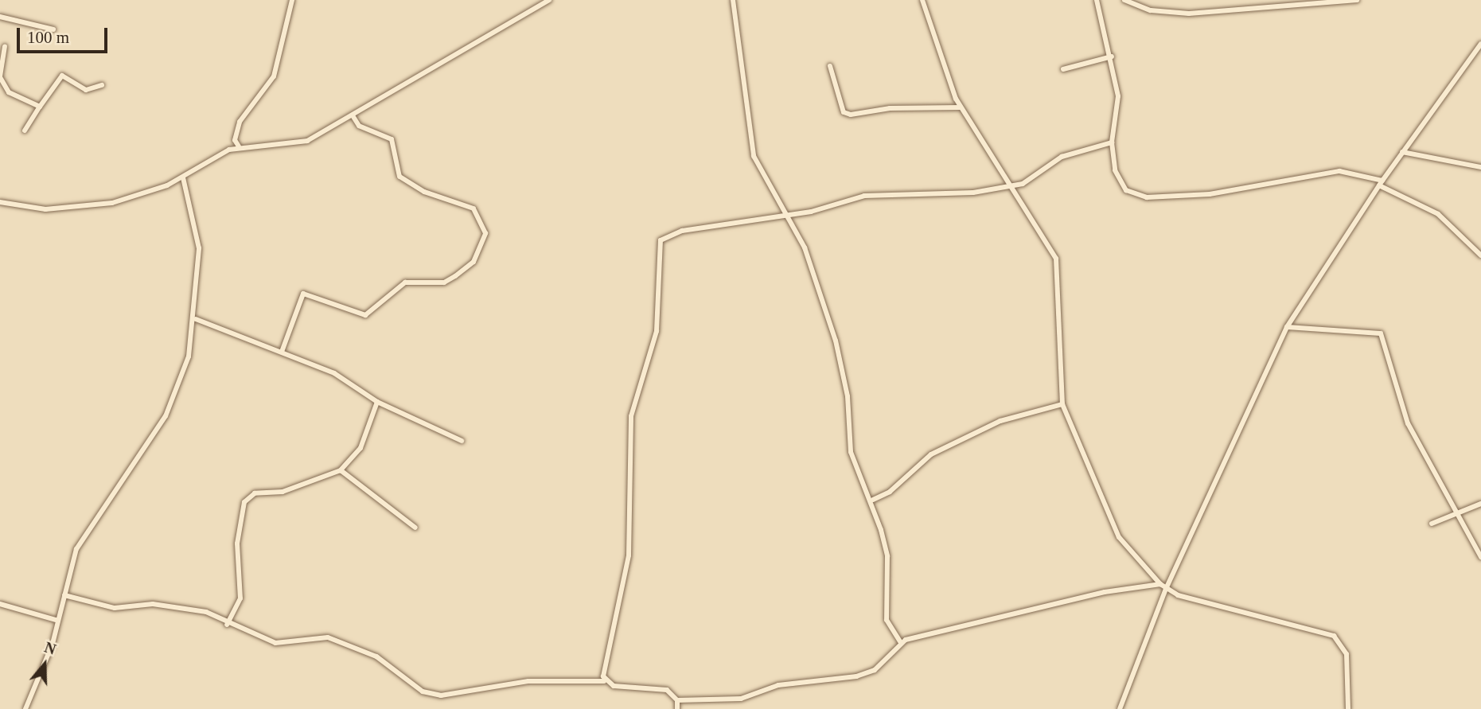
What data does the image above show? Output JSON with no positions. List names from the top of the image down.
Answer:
{
  "scale_bar": "100 m",
  "north": "top"
}
